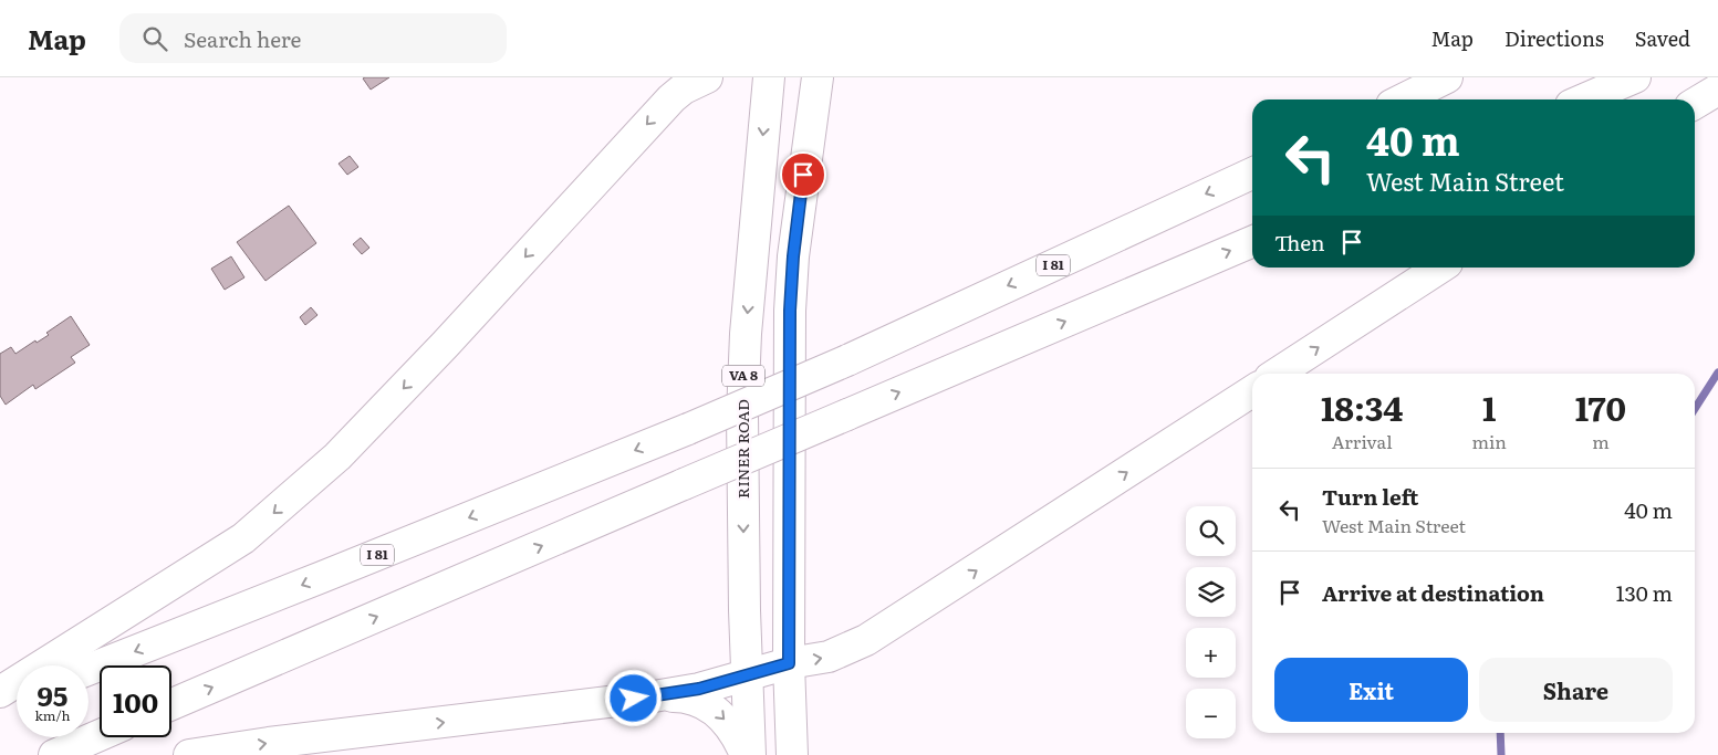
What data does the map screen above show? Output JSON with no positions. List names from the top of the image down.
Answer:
{
  "streets": {
    "main road": ["I 81", "VA 8", "RINER ROAD"]
  },
  "page": {
    "header": "Map",
    "search": "Search here",
    "nav": ["Map", "Directions", "Saved"],
    "turn": ["40 m", "West Main Street"],
    "then": "Then",
    "eta": [
      "18:34",
      "Arrival",
      "1",
      "min",
      "170",
      "m"
    ],
    "list": [
      {
        "name": "Turn left",
        "note": "West Main Street",
        "value": "40 m"
      },
      {
        "name": "Arrive at destination",
        "value": "130 m"
      }
    ],
    "map_buttons": ["+", "−"],
    "buttons": ["Exit", "Share"],
    "speed": "95 km/h",
    "limit": "100"
  }
}
